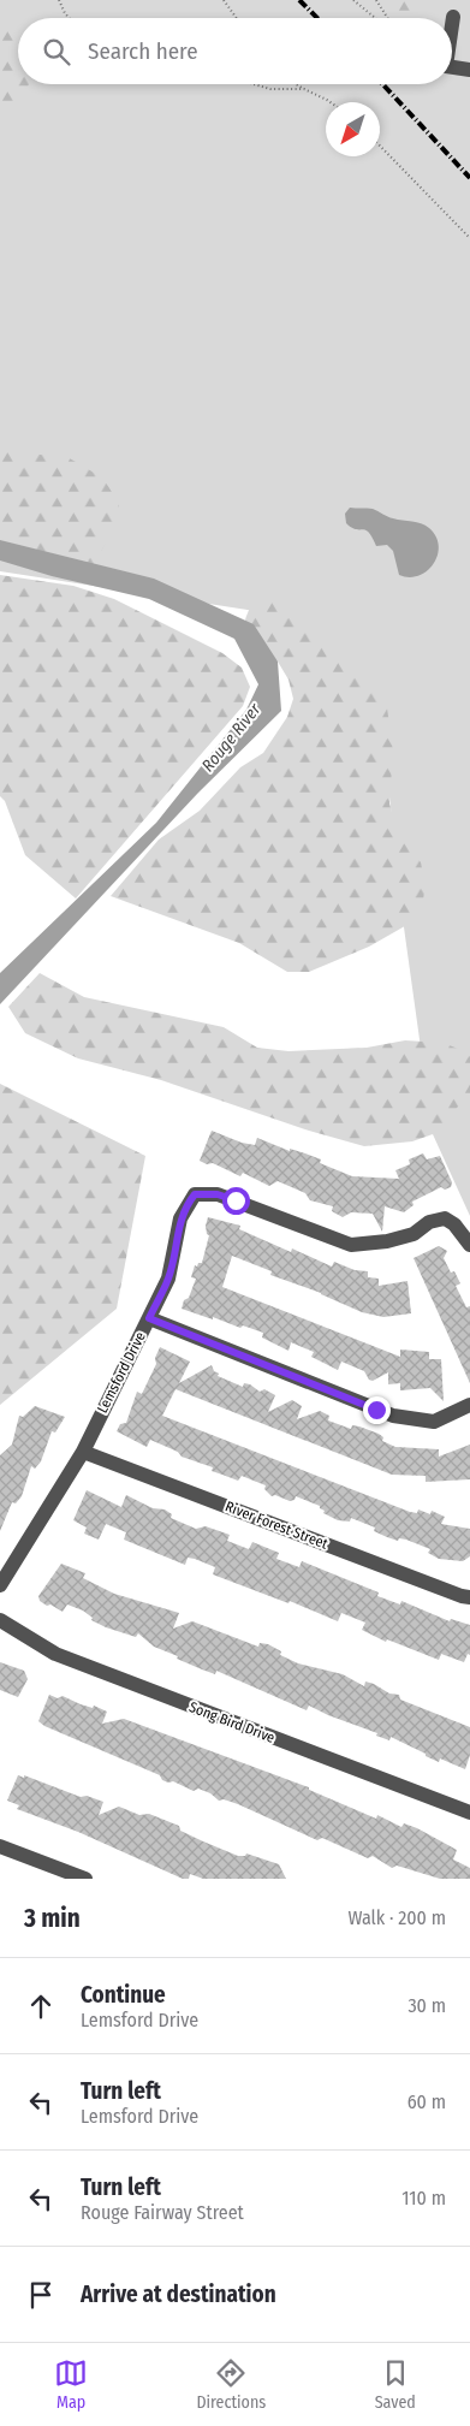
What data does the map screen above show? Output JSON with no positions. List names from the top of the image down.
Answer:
{
  "streets": {
    "street": ["Lemsford Drive", "River Forest Street", "Song Bird Drive"]
  },
  "crossings": [
    ["Lemsford Drive", "River Forest Street"]
  ],
  "water": ["Rouge River"],
  "north": "bottom left",
  "page": {
    "search": "Search here",
    "heading": ["3 min", "Walk · 200 m"],
    "list": [
      ["Continue", "Lemsford Drive", "30 m"],
      ["Turn left", "Lemsford Drive", "60 m"],
      ["Turn left", "Rouge Fairway Street", "110 m"],
      "Arrive at destination"
    ],
    "nav": ["Map", "Directions", "Saved"]
  }
}
